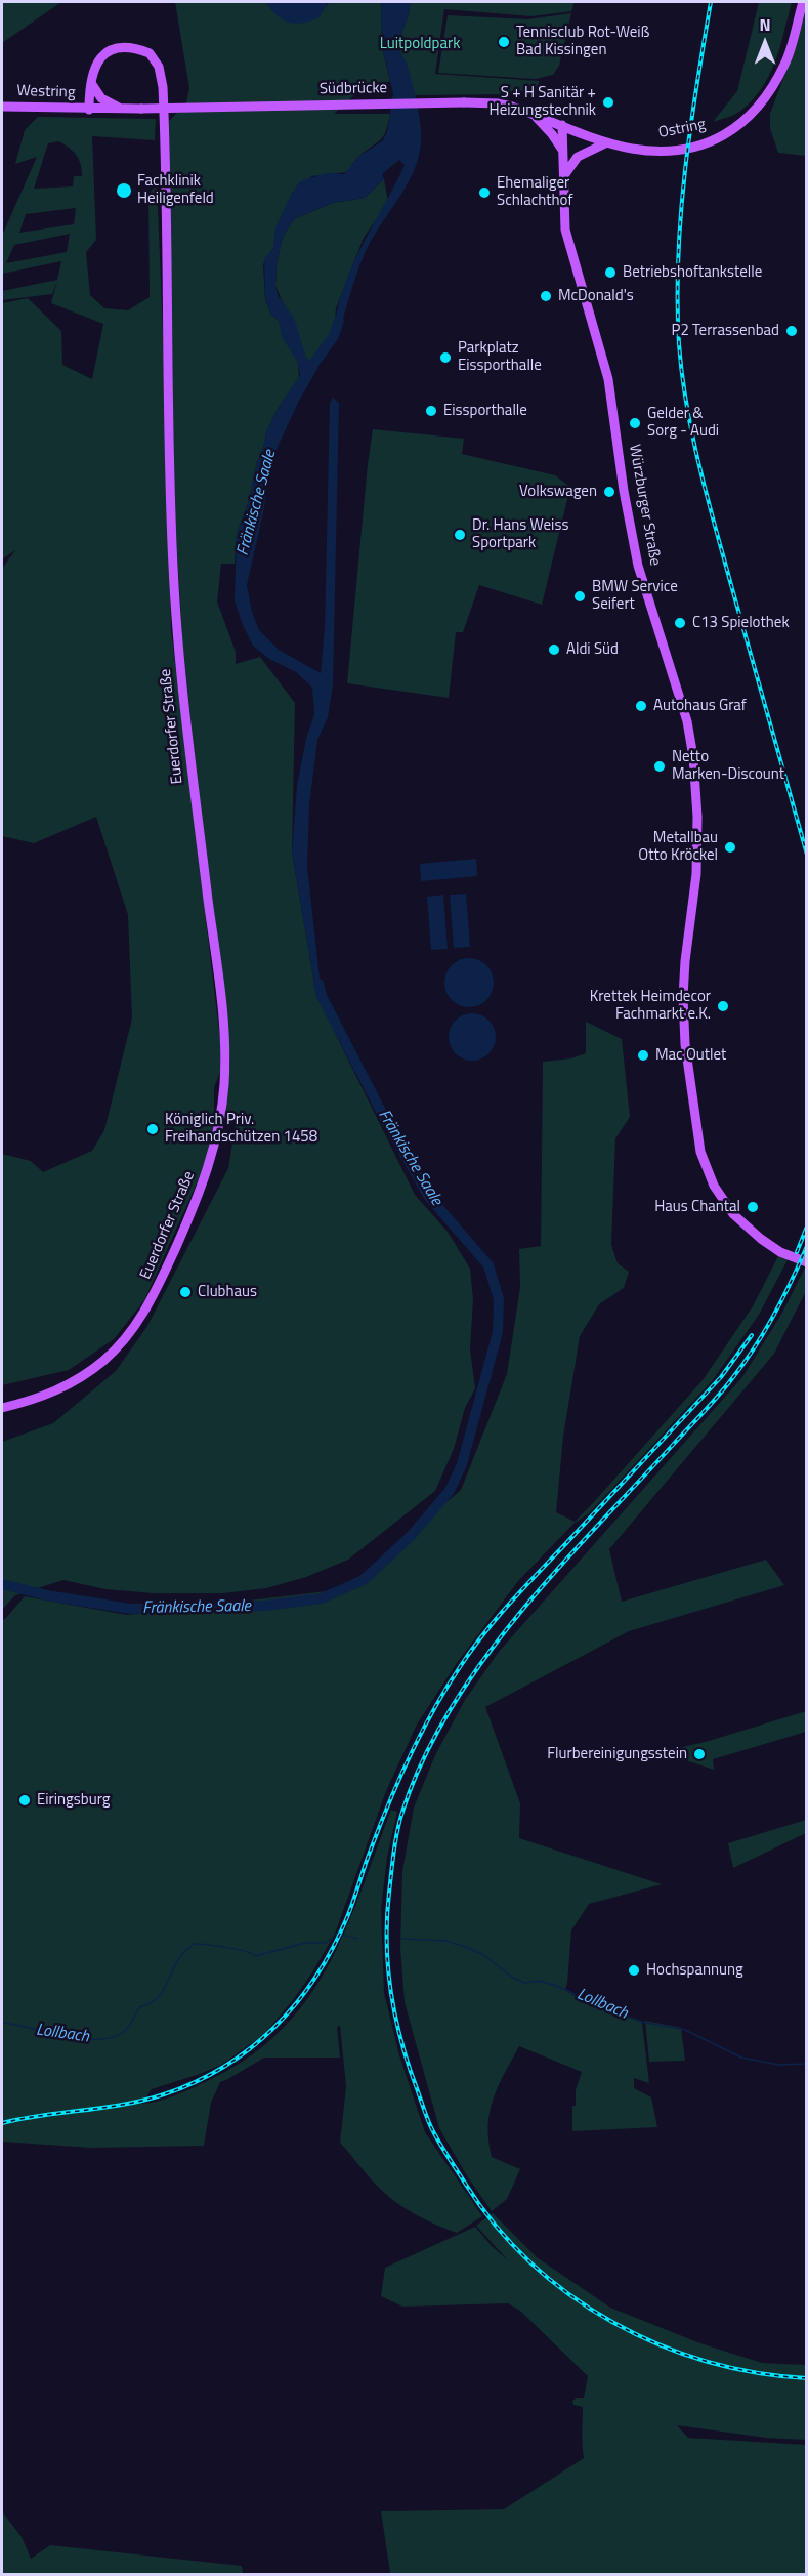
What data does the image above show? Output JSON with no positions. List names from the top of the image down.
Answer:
{
  "streets": {
    "main road": [
      "Südbrücke",
      "Westring",
      "Ostring",
      "Würzburger Straße",
      "Euerdorfer Straße"
    ]
  },
  "crossings": [
    ["Südbrücke", "Westring"],
    ["Südbrücke", "Ostring"],
    ["Südbrücke", "Würzburger Straße"],
    ["Westring", "Euerdorfer Straße"],
    ["Ostring", "Würzburger Straße"]
  ],
  "water": ["Fränkische Saale", "Lollbach"],
  "parks": ["Luitpoldpark"],
  "places": [
    "Tennisclub Rot-Weiß Bad Kissingen",
    "S + H Sanitär + Heizungstechnik",
    "Fachklinik Heiligenfeld",
    "Ehemaliger Schlachthof",
    "Betriebshoftankstelle",
    "McDonald's",
    "P2 Terrassenbad",
    "Parkplatz Eissporthalle",
    "Eissporthalle",
    "Gelder & Sorg - Audi",
    "Volkswagen",
    "Dr. Hans Weiss Sportpark",
    "BMW Service Seifert",
    "C13 Spielothek",
    "Aldi Süd",
    "Autohaus Graf",
    "Netto Marken-Discount",
    "Metallbau Otto Kröckel",
    "Krettek Heimdecor Fachmarkt e.K.",
    "Mac Outlet",
    "Königlich Priv. Freihandschützen 1458",
    "Haus Chantal",
    "Clubhaus",
    "Flurbereinigungsstein",
    "Eiringsburg",
    "Hochspannung"
  ],
  "north": "top"
}
